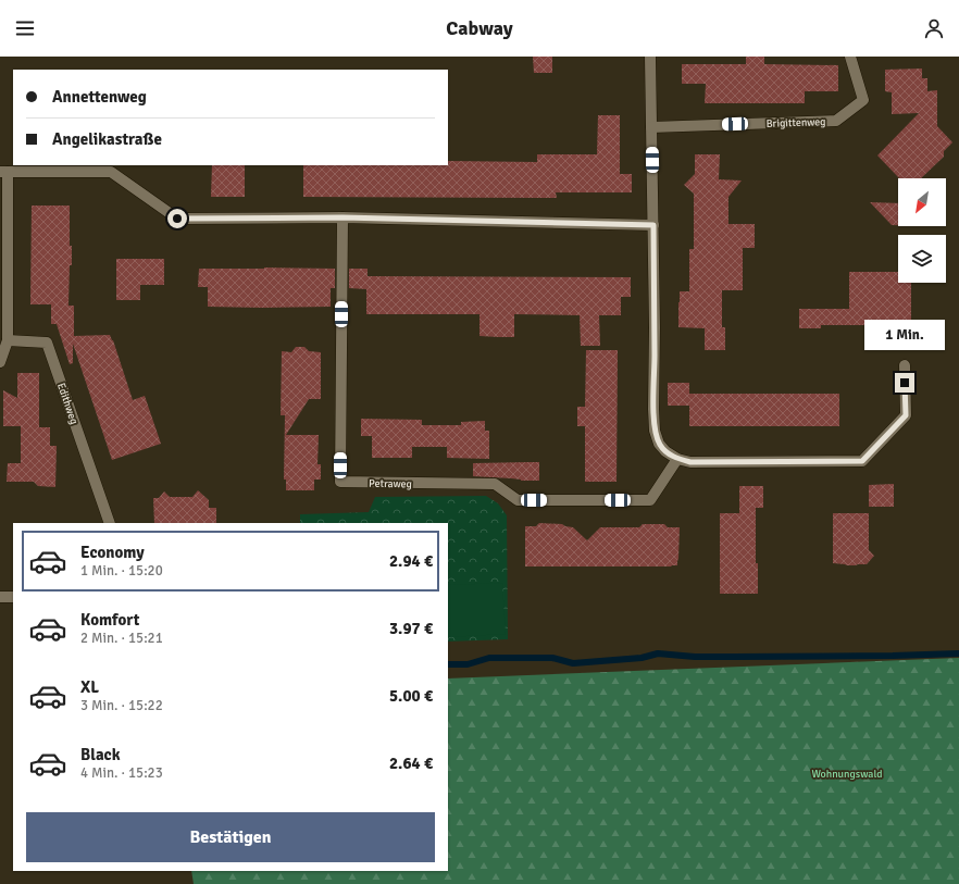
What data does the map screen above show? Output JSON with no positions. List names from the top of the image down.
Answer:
{
  "streets": {
    "street": ["Brigittenweg", "Edithweg", "Petraweg"]
  },
  "parks": ["Wohnungswald"],
  "north": "bottom left",
  "page": {
    "header": "Cabway",
    "banner": ["Annettenweg", "Angelikastraße"],
    "bubble": "1 Min.",
    "list": [
      {
        "name": "Economy",
        "note": "1 Min. · 15:20",
        "value": "2.94 €"
      },
      {
        "name": "Komfort",
        "note": "2 Min. · 15:21",
        "value": "3.97 €"
      },
      {
        "name": "XL",
        "note": "3 Min. · 15:22",
        "value": "5.00 €"
      },
      {
        "name": "Black",
        "note": "4 Min. · 15:23",
        "value": "2.64 €"
      }
    ],
    "buttons": "Bestätigen"
  }
}
